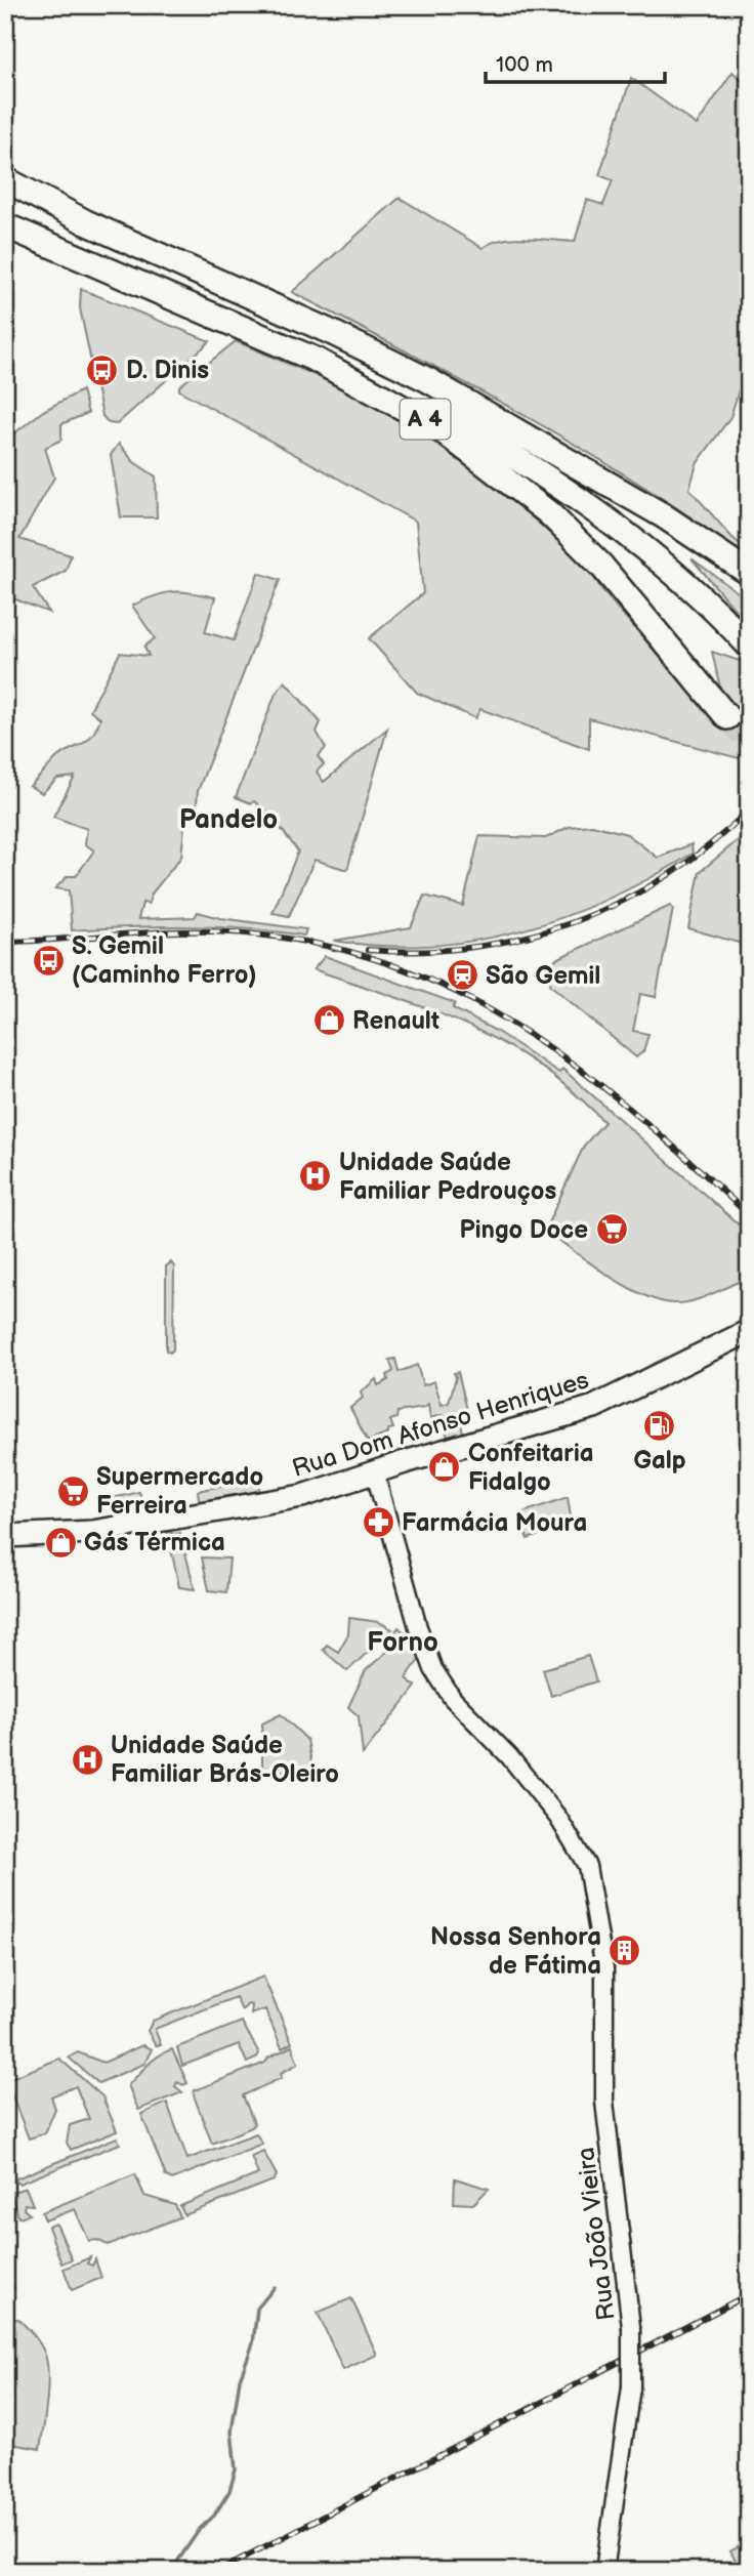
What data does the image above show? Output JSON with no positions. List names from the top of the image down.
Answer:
{
  "streets": {
    "highway": ["A 4"],
    "main road": ["Rua Dom Afonso Henriques"],
    "street": ["Rua João Vieira"]
  },
  "crossings": [
    ["Rua Dom Afonso Henriques", "Rua João Vieira"]
  ],
  "districts": ["Pandelo", "Forno"],
  "places": {
    "bus stop": ["D. Dinis", "S. Gemil (Caminho Ferro)"],
    "station": ["São Gemil"],
    "shop": ["Renault", "Confeitaria Fidalgo", "Gás Térmica"],
    "hospital": ["Unidade Saúde Familiar Pedrouços", "Unidade Saúde Familiar Brás-Oleiro"],
    "supermarket": ["Pingo Doce", "Supermercado Ferreira"],
    "fuel station": ["Galp"],
    "pharmacy": ["Farmácia Moura"],
    "building": ["Nossa Senhora de Fátima"]
  },
  "scale_bar": "100 m"
}
